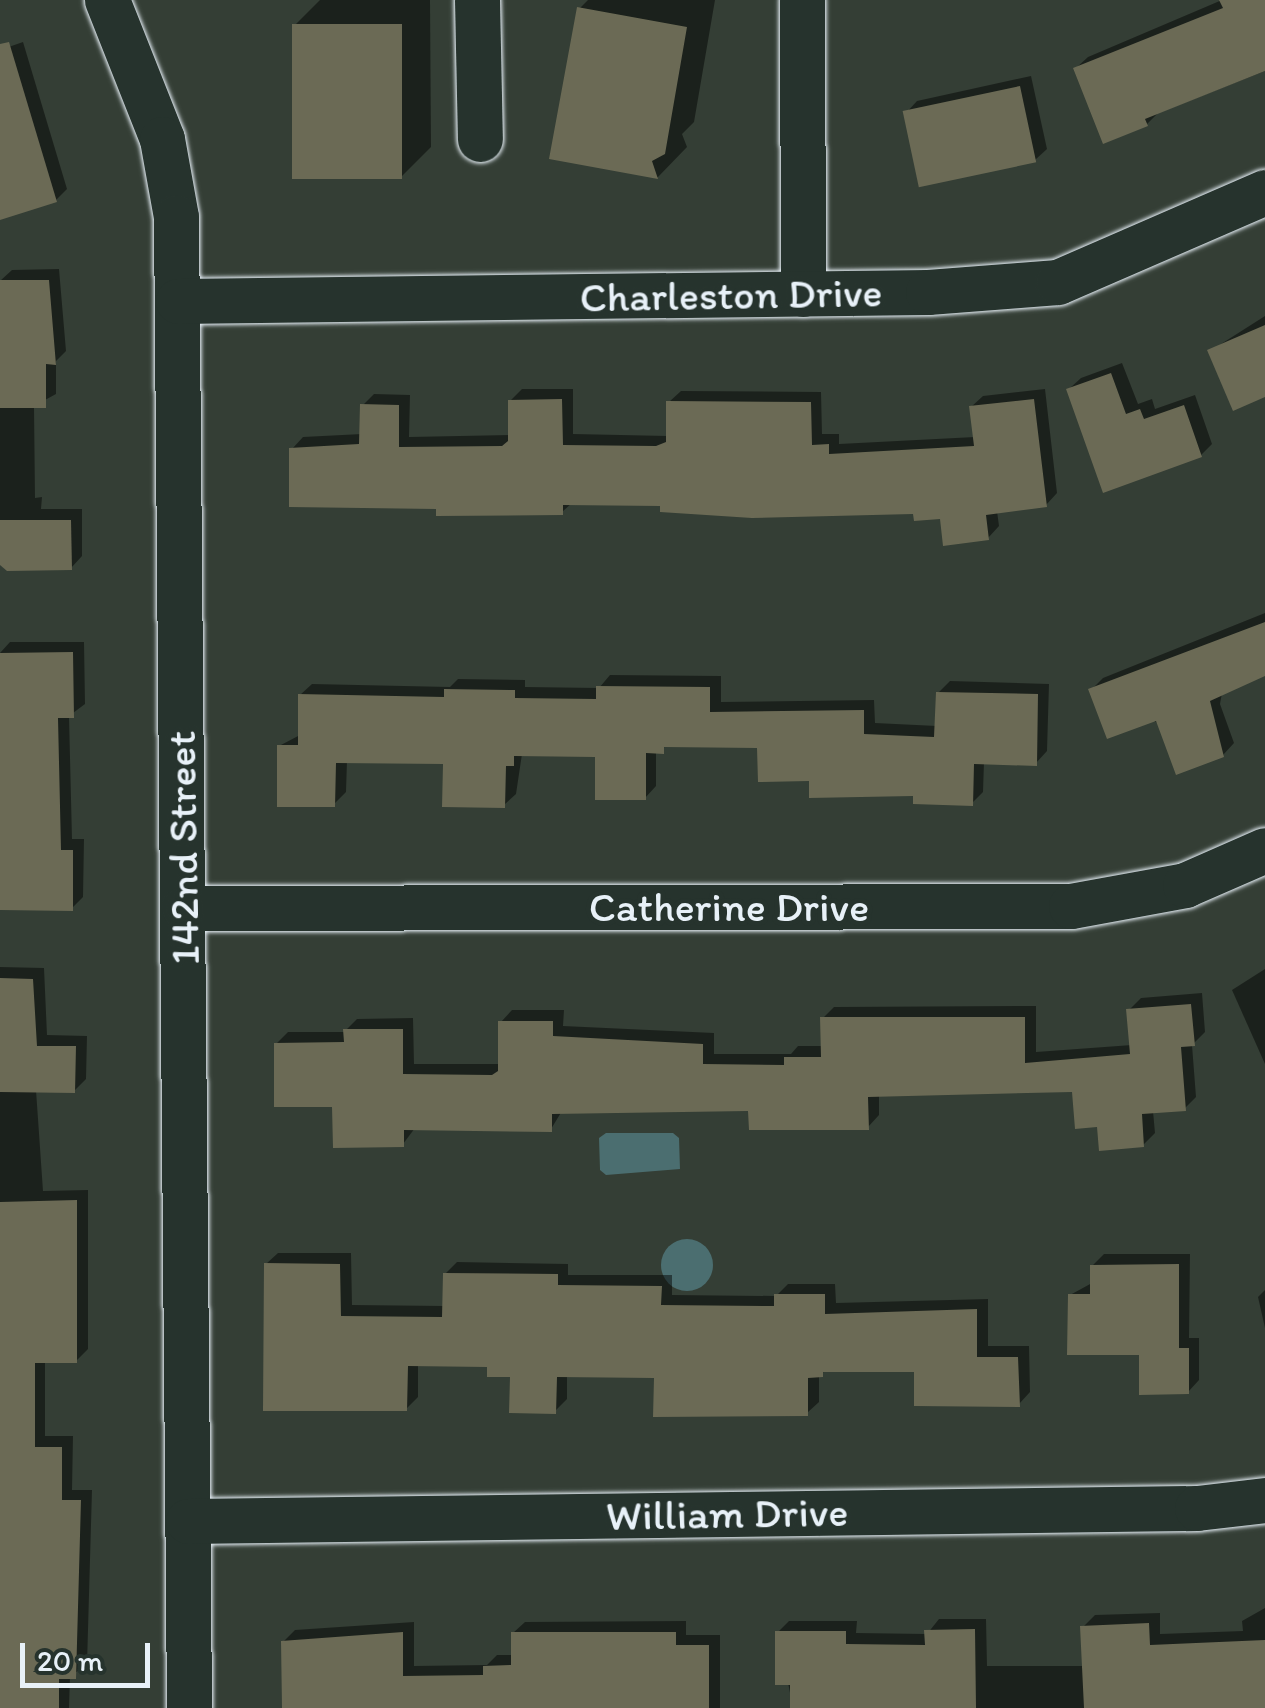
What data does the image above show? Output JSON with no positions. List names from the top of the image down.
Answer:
{
  "streets": {
    "street": [
      "Charleston Drive",
      "142nd Street",
      "Catherine Drive",
      "William Drive"
    ]
  },
  "crossings": [
    ["Charleston Drive", "142nd Street"],
    ["142nd Street", "Catherine Drive"],
    ["142nd Street", "William Drive"]
  ],
  "scale_bar": "20 m"
}
